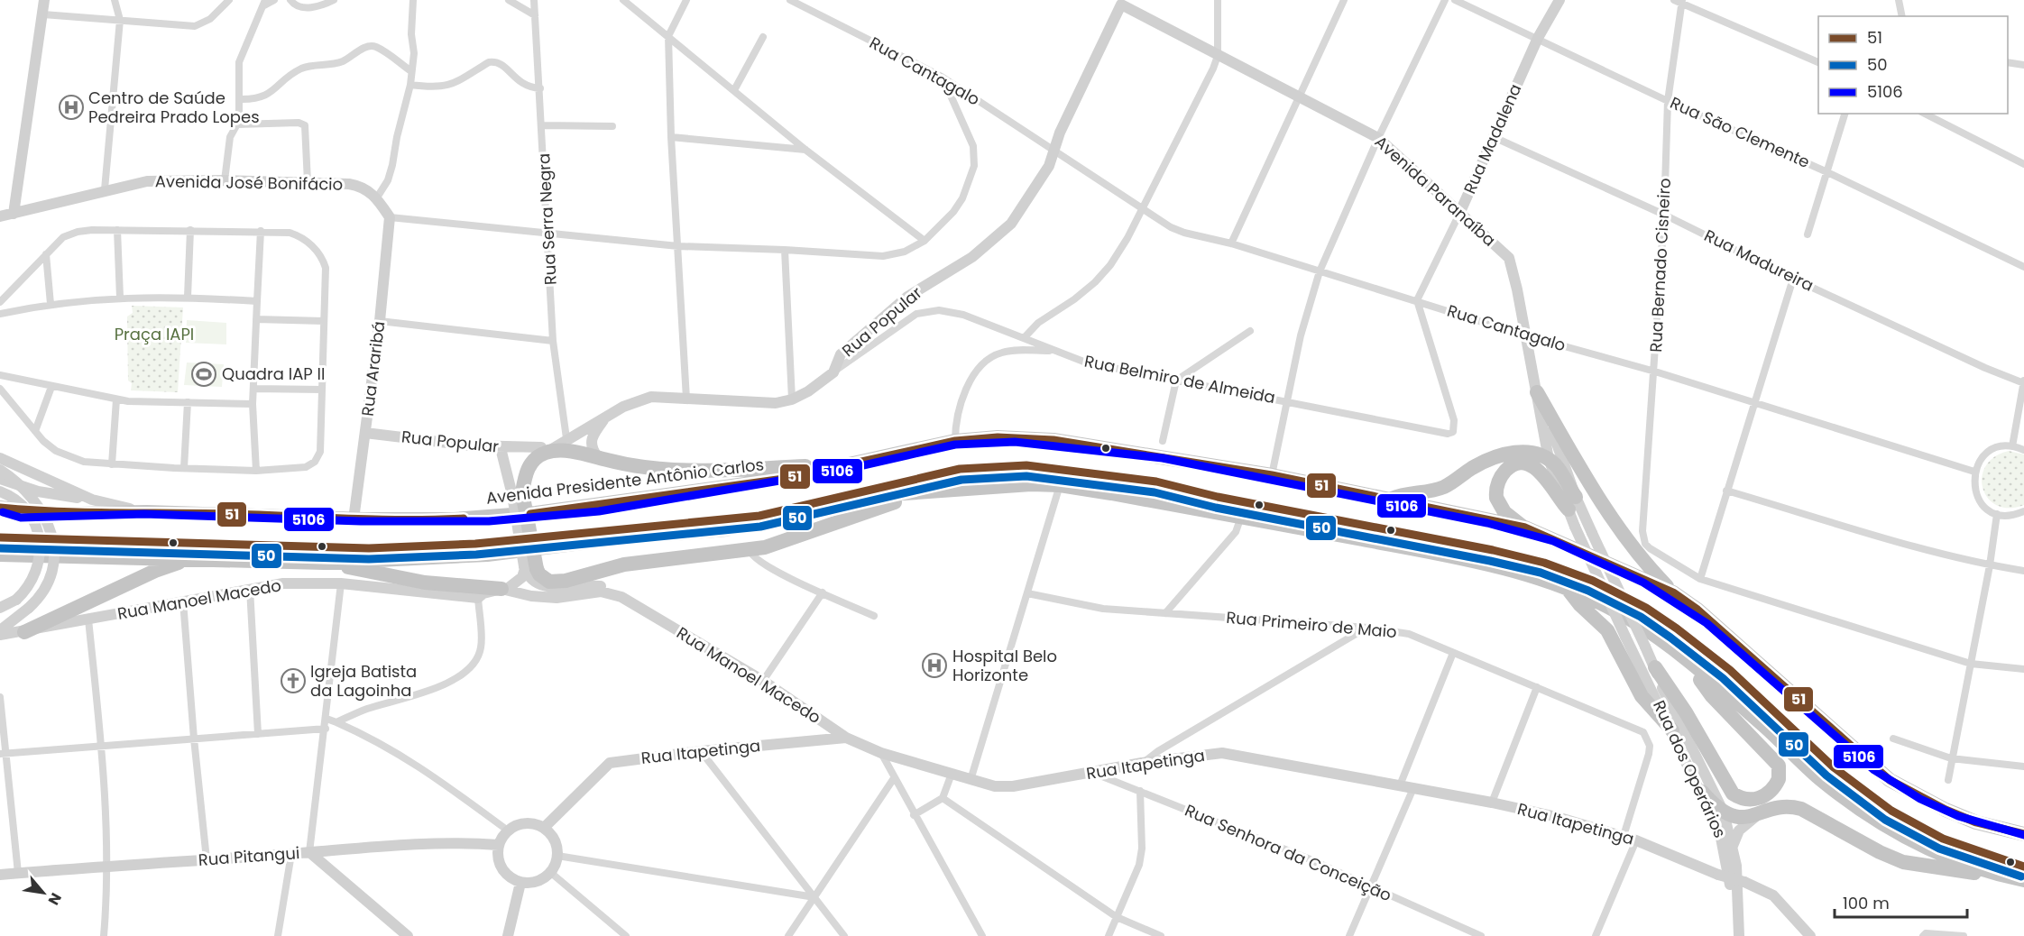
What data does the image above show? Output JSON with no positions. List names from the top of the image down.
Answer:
{
  "streets": {
    "highway": ["Avenida Presidente Antônio Carlos"],
    "street": [
      "Rua Cantagalo",
      "Rua São Clemente",
      "Rua Madalena",
      "Avenida José Bonifácio",
      "Avenida Paranaíba",
      "Rua Serra Negra",
      "Rua Madureira",
      "Rua Bernado Cisneiro",
      "Rua Popular",
      "Rua Araribá",
      "Rua Belmiro de Almeida",
      "Rua Manoel Macedo",
      "Rua Primeiro de Maio",
      "Rua Itapetinga",
      "Rua dos Operários",
      "Rua Senhora da Conceição",
      "Rua Pitangui"
    ]
  },
  "crossings": [
    ["Rua Cantagalo", "Rua Madalena"],
    ["Rua Cantagalo", "Avenida Paranaíba"],
    ["Rua Cantagalo", "Rua Bernado Cisneiro"],
    ["Rua Cantagalo", "Rua Popular"],
    ["Rua Cantagalo", "Rua Belmiro de Almeida"],
    ["Rua São Clemente", "Rua Madalena"],
    ["Rua São Clemente", "Rua Bernado Cisneiro"],
    ["Rua Madalena", "Avenida Paranaíba"],
    ["Rua Madalena", "Rua Madureira"],
    ["Rua Madalena", "Rua Belmiro de Almeida"],
    ["Avenida Paranaíba", "Rua dos Operários"],
    ["Rua Serra Negra", "Rua Popular"],
    ["Rua Madureira", "Rua Bernado Cisneiro"],
    ["Rua Popular", "Rua Araribá"],
    ["Rua Popular", "Rua Belmiro de Almeida"],
    ["Rua Araribá", "Avenida Presidente Antônio Carlos"],
    ["Rua Manoel Macedo", "Rua Itapetinga"],
    ["Rua Primeiro de Maio", "Rua Itapetinga"],
    ["Rua Itapetinga", "Rua Senhora da Conceição"],
    ["Rua Itapetinga", "Rua Pitangui"]
  ],
  "parks": ["Praça IAPI"],
  "places": {
    "hospital": ["Centro de Saúde Pedreira Prado Lopes", "Hospital Belo Horizonte"],
    "sports": ["Quadra IAP II"],
    "church": ["Igreja Batista da Lagoinha"]
  },
  "lines": ["transit line 51", "transit line 5106", "transit line 50"],
  "legend": ["51", "50", "5106"],
  "scale_bar": "100 m",
  "north": "bottom right"
}
